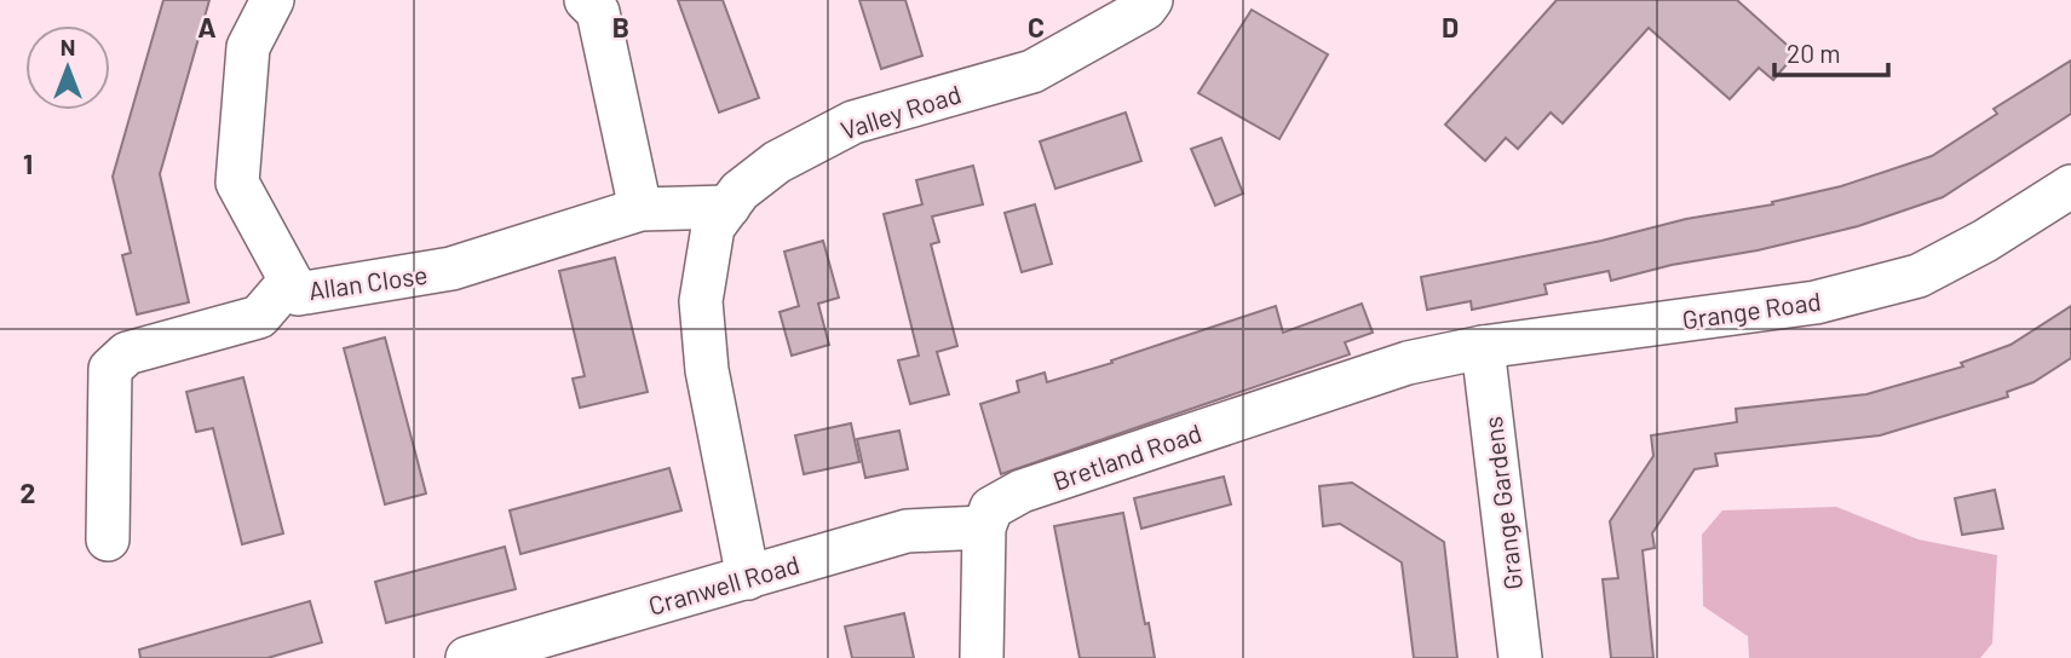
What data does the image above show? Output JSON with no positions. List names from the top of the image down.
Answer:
{
  "streets": {
    "street": [
      "Valley Road",
      "Allan Close",
      "Grange Road",
      "Bretland Road",
      "Grange Gardens",
      "Cranwell Road"
    ]
  },
  "crossings": [
    ["Valley Road", "Allan Close"],
    ["Valley Road", "Cranwell Road"],
    ["Grange Road", "Bretland Road"],
    ["Grange Road", "Grange Gardens"],
    ["Bretland Road", "Cranwell Road"]
  ],
  "scale_bar": "20 m",
  "north": "top",
  "grid": {
    "columns": [
      "A",
      "B",
      "C",
      "D"
    ],
    "rows": ["1", "2"]
  }
}
